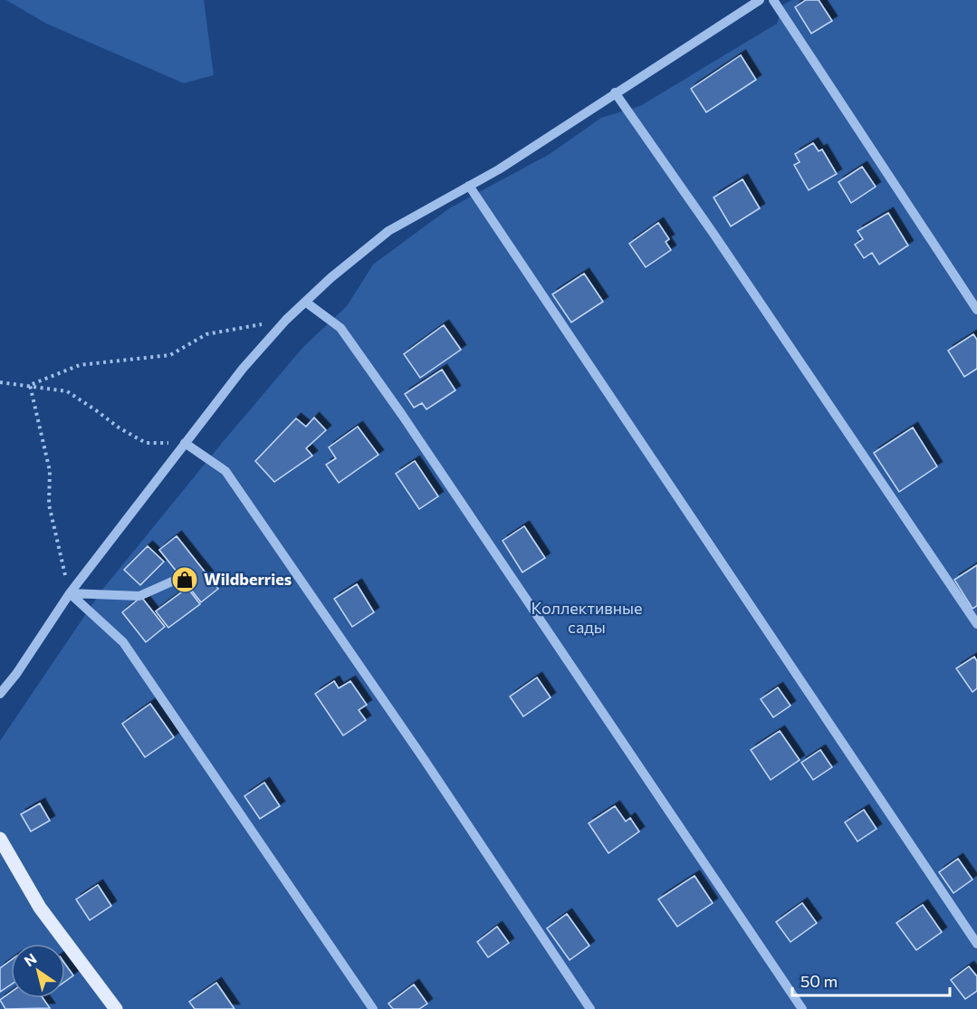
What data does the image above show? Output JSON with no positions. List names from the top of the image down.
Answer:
{
  "parks": ["Коллективные сады"],
  "places": {
    "shop": ["Wildberries"]
  },
  "scale_bar": "50 m",
  "north": "top left"
}
